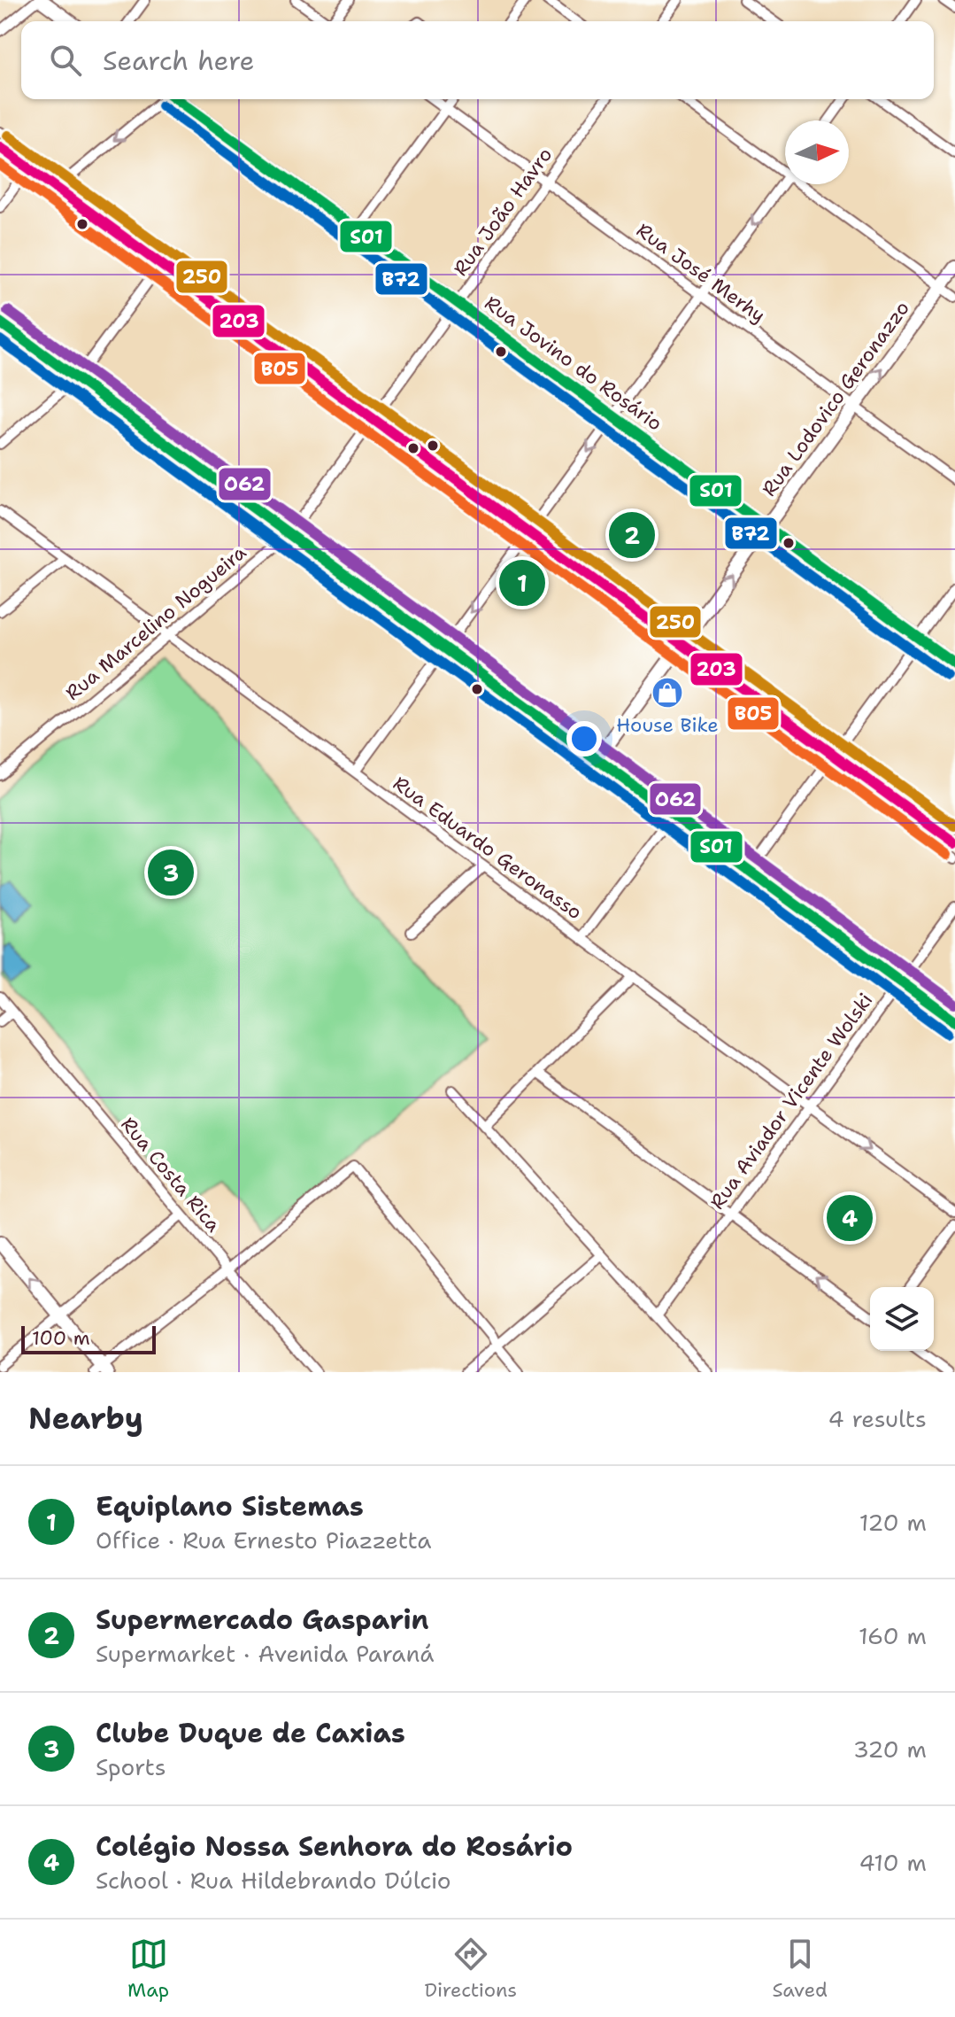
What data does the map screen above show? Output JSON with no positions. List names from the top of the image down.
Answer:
{
  "streets": {
    "main road": ["Rua Jovino do Rosário", "Rua Lodovico Geronazzo"],
    "street": [
      "Rua João Havro",
      "Rua José Merhy",
      "Rua Marcelino Nogueira",
      "Rua Eduardo Geronasso",
      "Rua Aviador Vicente Wolski",
      "Rua Costa Rica"
    ]
  },
  "crossings": [
    ["Rua João Havro", "Rua José Merhy"],
    ["Rua João Havro", "Rua Jovino do Rosário"],
    ["Rua João Havro", "Rua Marcelino Nogueira"],
    ["Rua José Merhy", "Rua Lodovico Geronazzo"],
    ["Rua Jovino do Rosário", "Rua Lodovico Geronazzo"],
    ["Rua Marcelino Nogueira", "Rua Eduardo Geronasso"],
    ["Rua Eduardo Geronasso", "Rua Aviador Vicente Wolski"]
  ],
  "one_way": ["Rua Lodovico Geronazzo"],
  "places": {
    "shop": ["House Bike"]
  },
  "lines": [
    "transit line S01",
    "transit line B72",
    "transit line 250",
    "transit line 203",
    "transit line B05",
    "transit line O62"
  ],
  "scale_bar": "100 m",
  "north": "right",
  "page": {
    "search": "Search here",
    "pins": [
      "2",
      "1",
      "3",
      "4"
    ],
    "scale": "100 m",
    "heading": ["Nearby", "4 results"],
    "list": [
      {
        "mark": "1",
        "name": "Equiplano Sistemas",
        "note": "Office · Rua Ernesto Piazzetta",
        "value": "120 m"
      },
      {
        "mark": "2",
        "name": "Supermercado Gasparin",
        "note": "Supermarket · Avenida Paraná",
        "value": "160 m"
      },
      {
        "mark": "3",
        "name": "Clube Duque de Caxias",
        "note": "Sports",
        "value": "320 m"
      },
      {
        "mark": "4",
        "name": "Colégio Nossa Senhora do Rosário",
        "note": "School · Rua Hildebrando Dúlcio",
        "value": "410 m"
      }
    ],
    "nav": ["Map", "Directions", "Saved"]
  }
}
